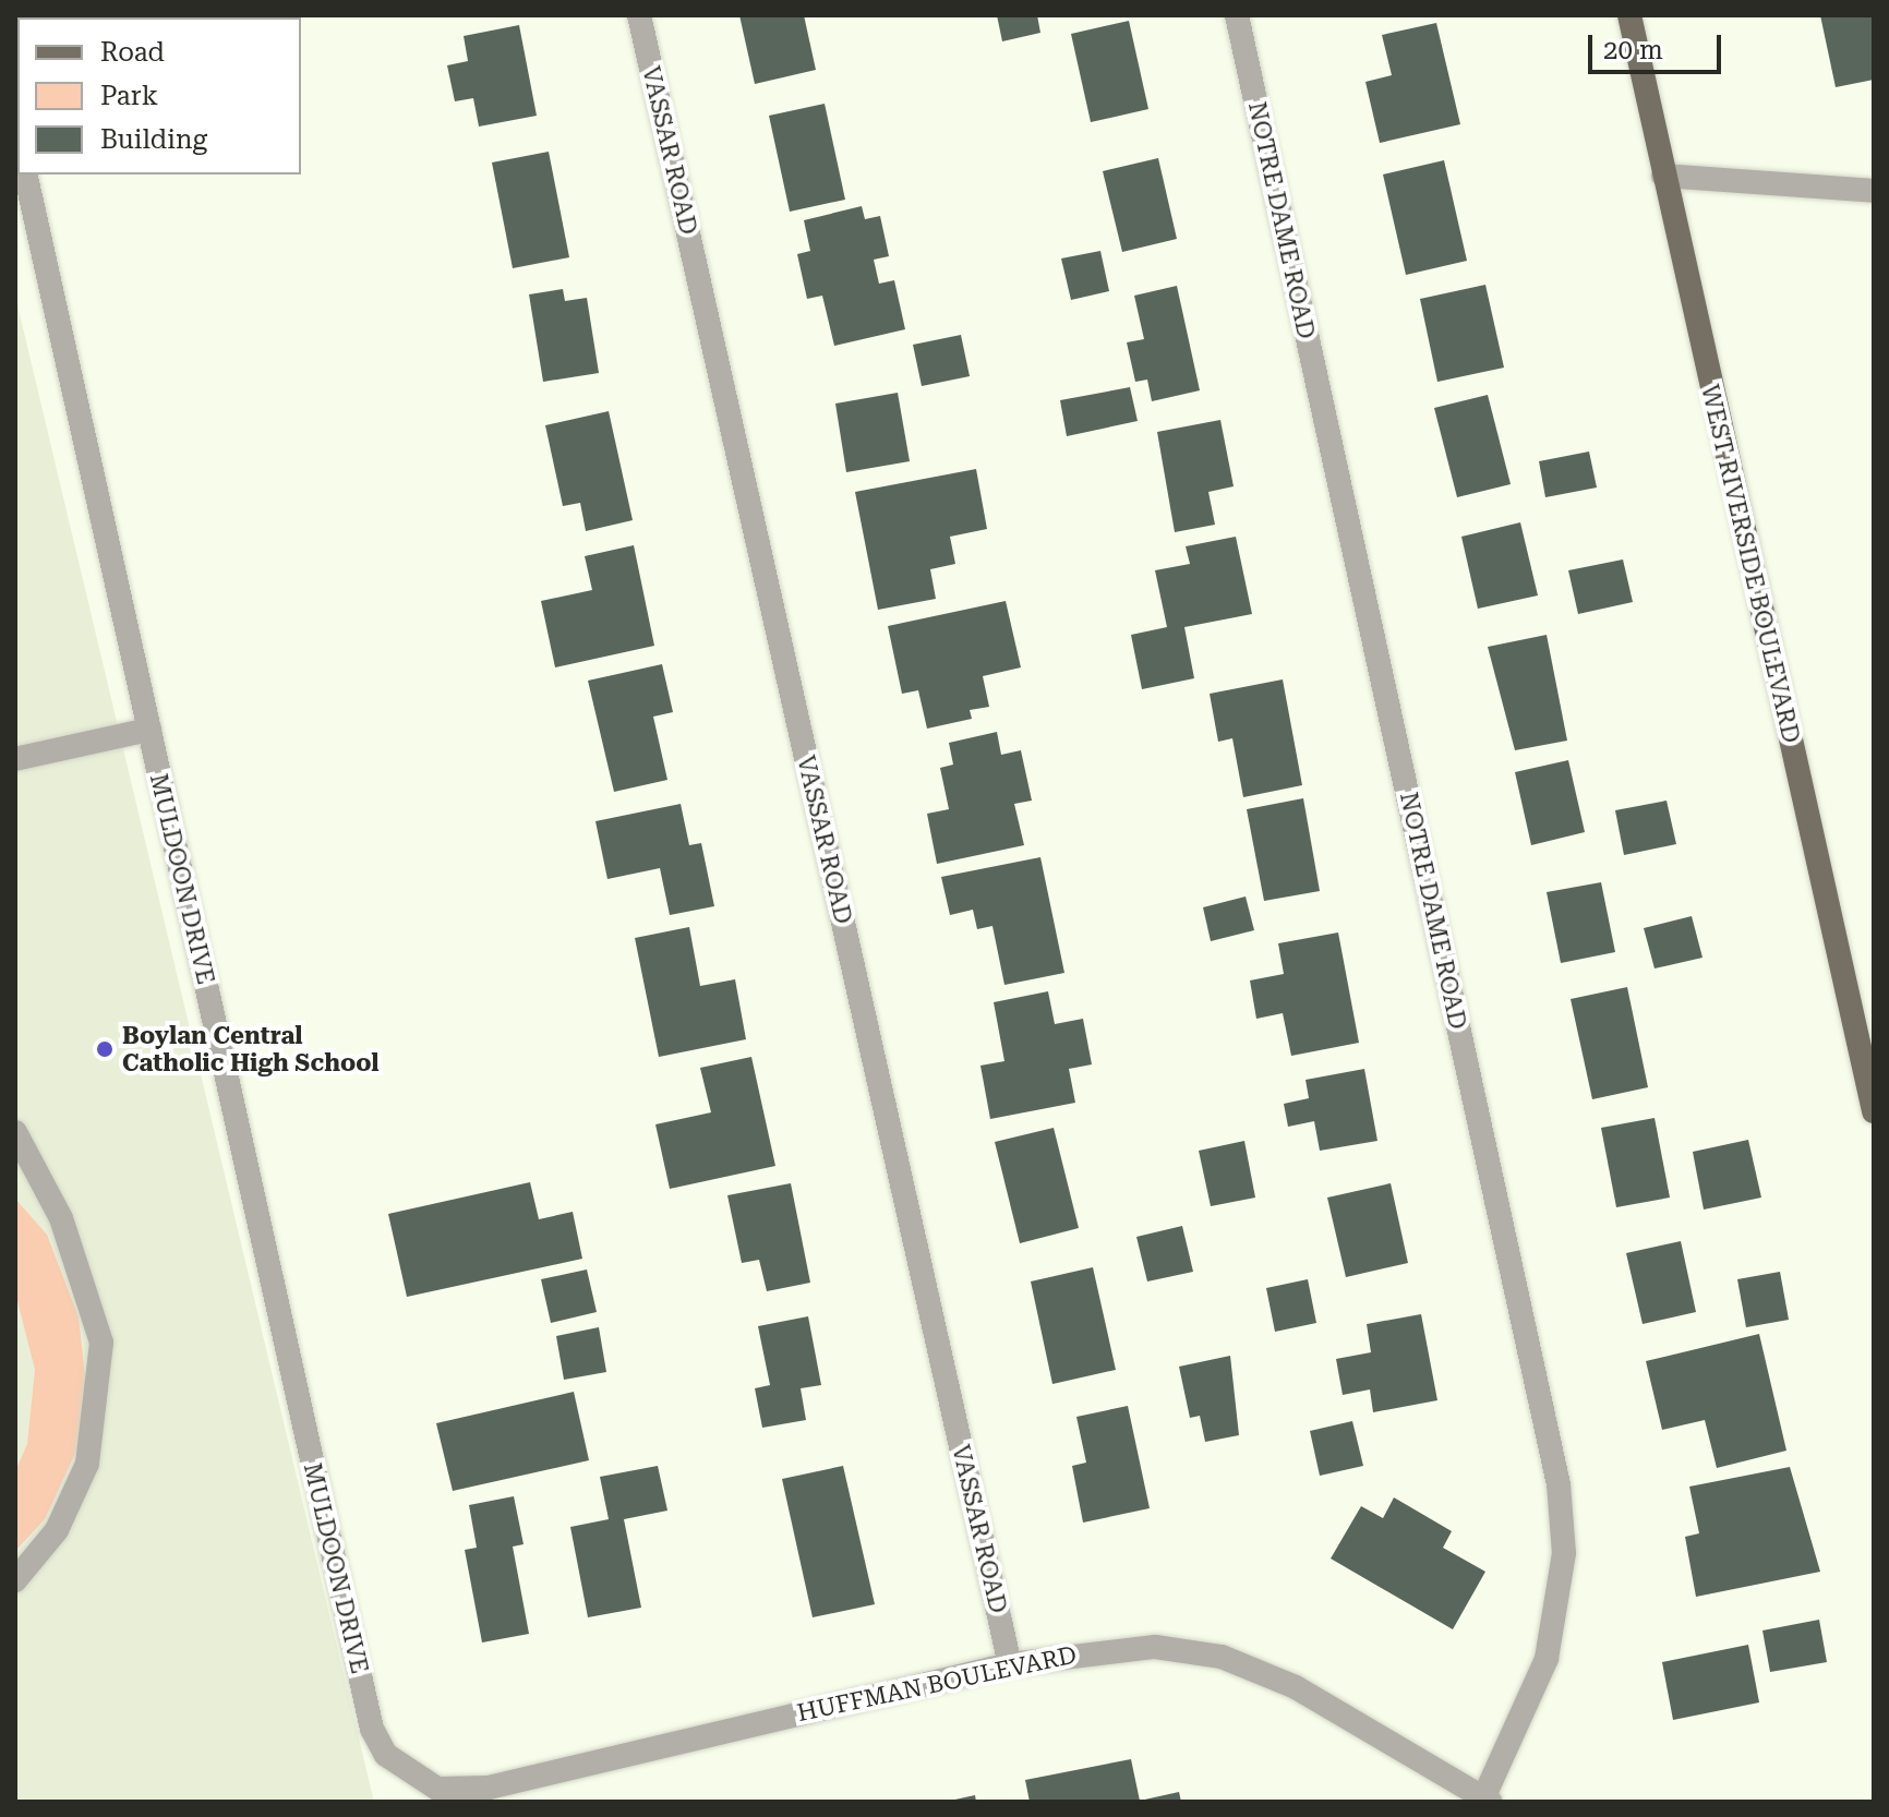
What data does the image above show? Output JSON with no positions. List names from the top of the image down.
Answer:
{
  "streets": {
    "main road": ["WEST RIVERSIDE BOULEVARD"],
    "street": [
      "VASSAR ROAD",
      "NOTRE DAME ROAD",
      "MULDOON DRIVE",
      "HUFFMAN BOULEVARD"
    ]
  },
  "crossings": [
    ["VASSAR ROAD", "HUFFMAN BOULEVARD"],
    ["NOTRE DAME ROAD", "HUFFMAN BOULEVARD"],
    ["MULDOON DRIVE", "HUFFMAN BOULEVARD"]
  ],
  "places": ["Boylan Central Catholic High School"],
  "legend": ["Road", "Park", "Building"],
  "scale_bar": "20 m"
}
